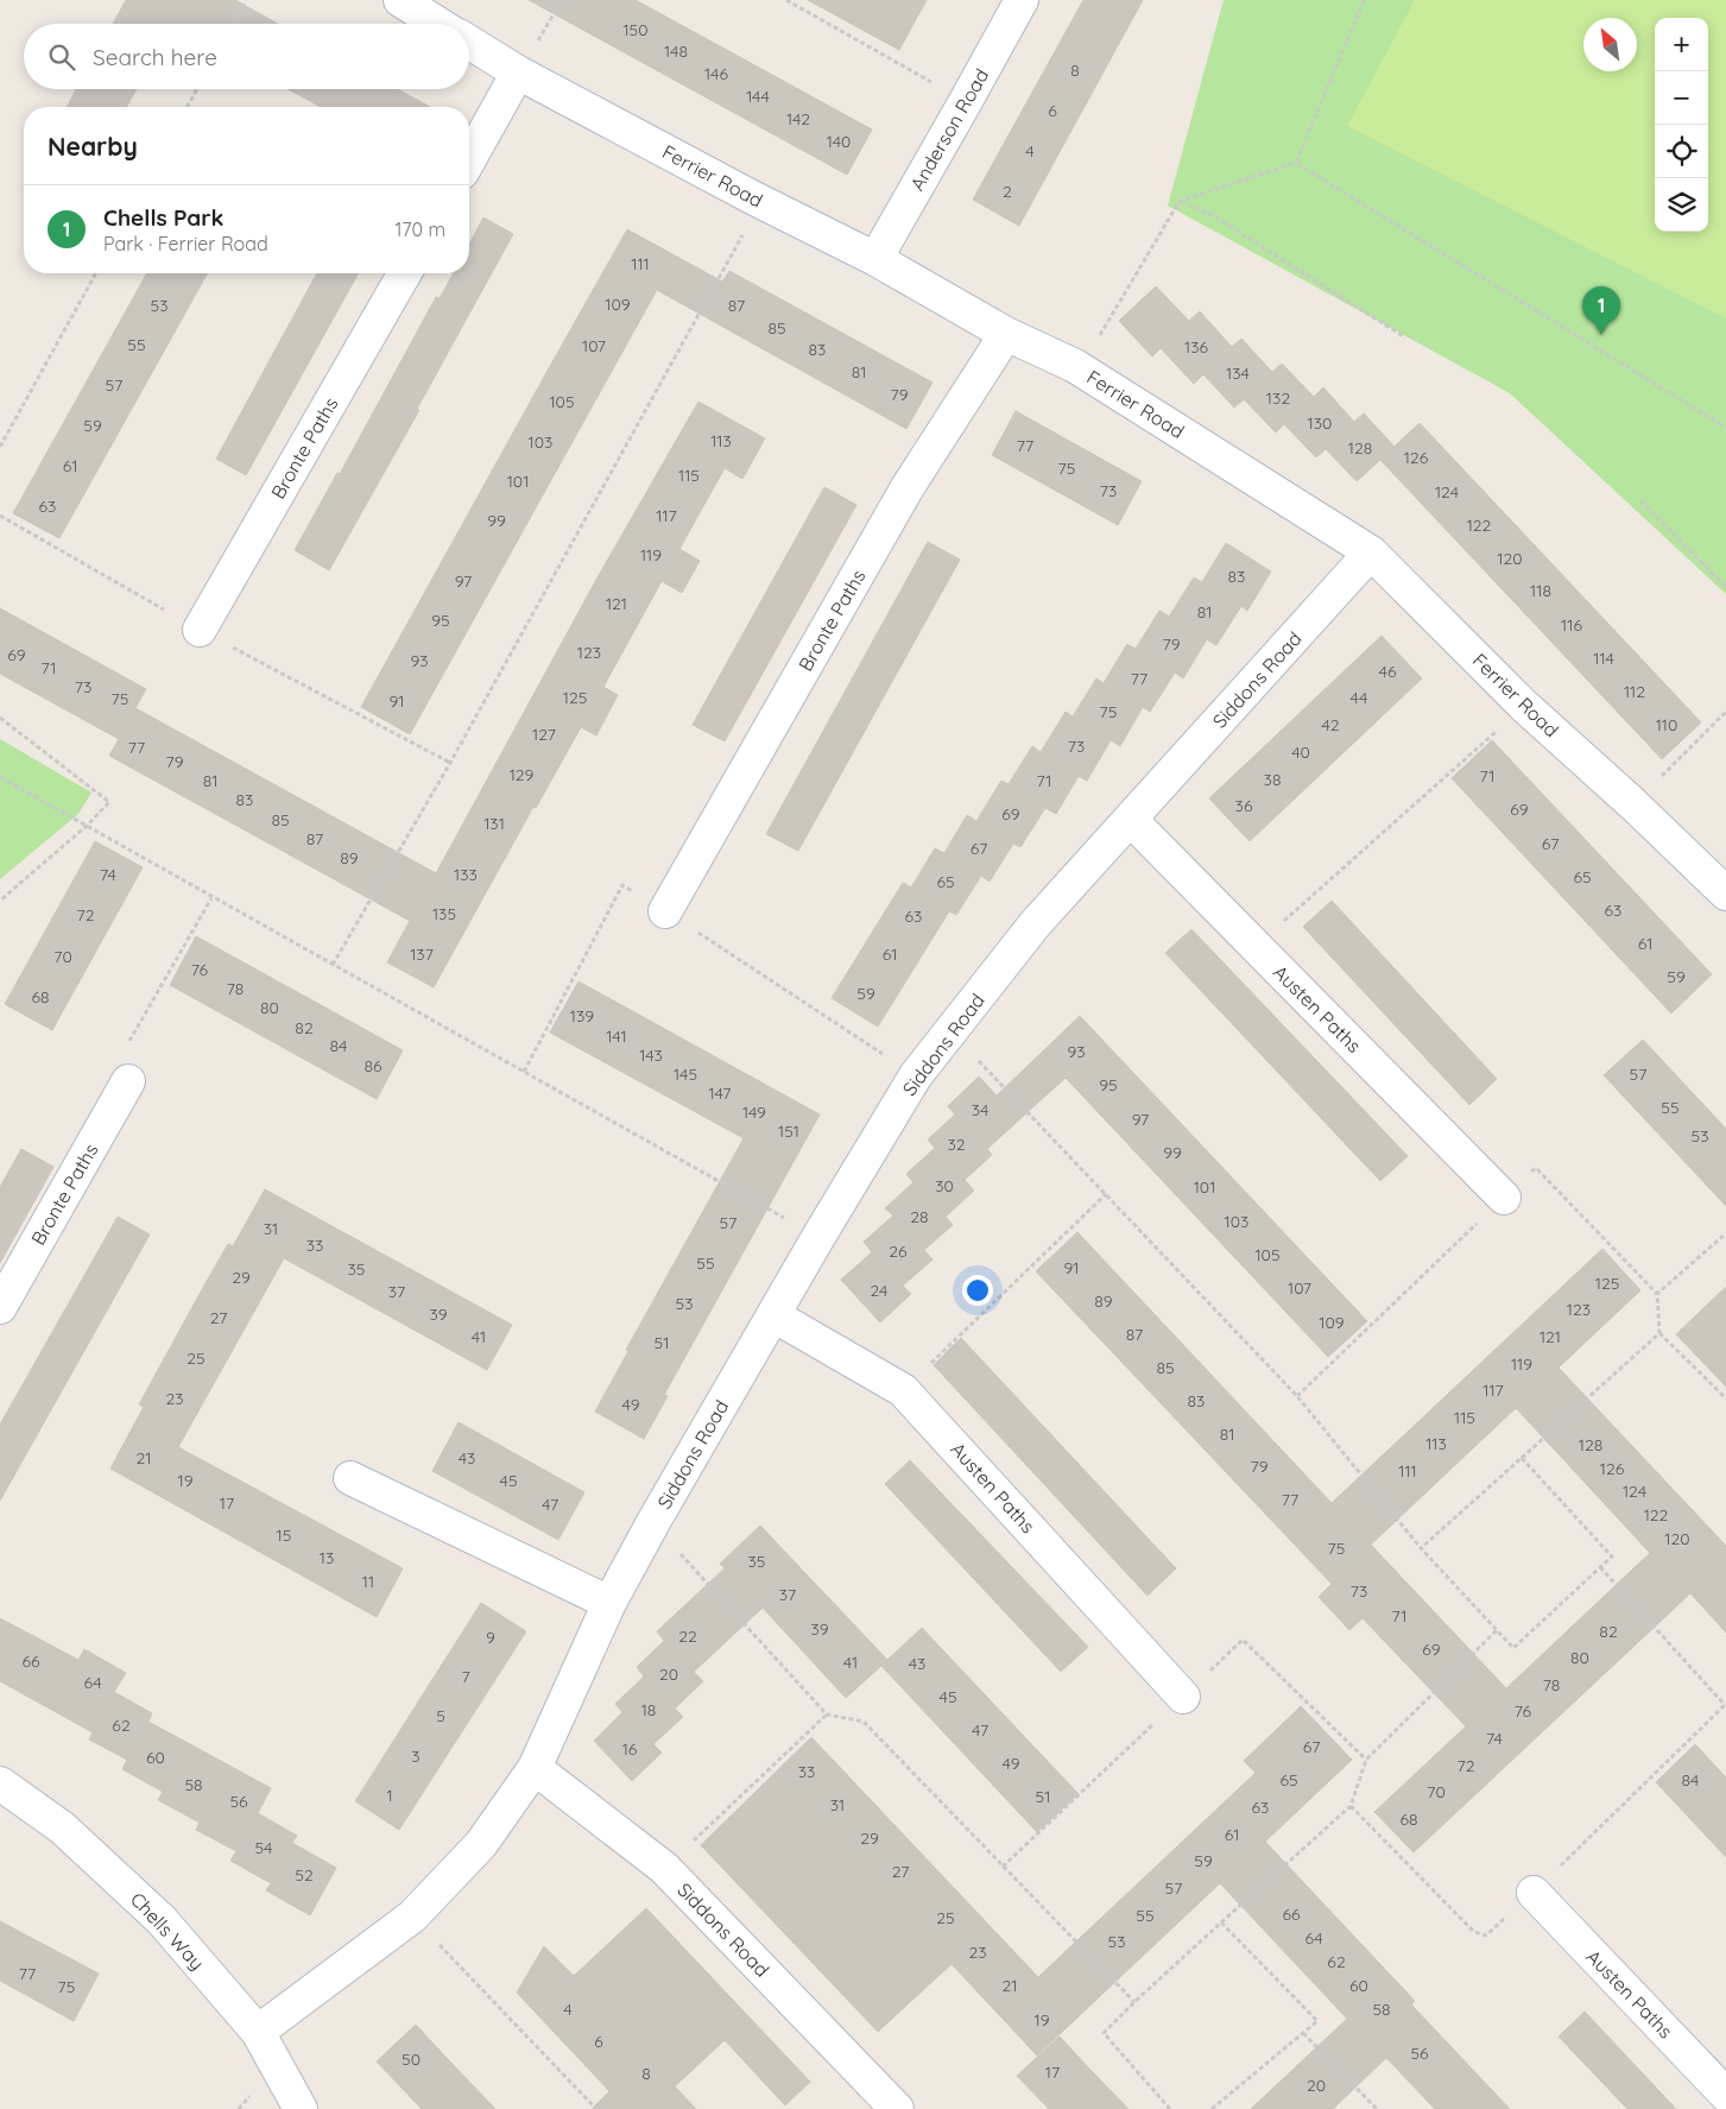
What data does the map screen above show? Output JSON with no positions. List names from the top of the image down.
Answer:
{
  "streets": {
    "street": [
      "Anderson Road",
      "Ferrier Road",
      "Bronte Paths",
      "Siddons Road",
      "Austen Paths",
      "Chells Way"
    ]
  },
  "crossings": [
    ["Anderson Road", "Ferrier Road"],
    ["Ferrier Road", "Bronte Paths"],
    ["Ferrier Road", "Siddons Road"],
    ["Siddons Road", "Austen Paths"],
    ["Siddons Road", "Chells Way"]
  ],
  "house_numbers": [
    "150",
    "148",
    "8",
    "146",
    "144",
    "6",
    "142",
    "140",
    "4",
    "2",
    "111",
    "109",
    "53",
    "87",
    "85",
    "55",
    "107",
    "136",
    "83",
    "81",
    "134",
    "57",
    "79",
    "132",
    "105",
    "130",
    "59",
    "113",
    "103",
    "77",
    "128",
    "126",
    "61",
    "75",
    "115",
    "101",
    "73",
    "124",
    "63",
    "117",
    "99",
    "122",
    "119",
    "120",
    "83",
    "97",
    "118",
    "121",
    "81",
    "95",
    "116",
    "79",
    "123",
    "69",
    "114",
    "93",
    "71",
    "46",
    "77",
    "73",
    "112",
    "125",
    "44",
    "75",
    "91",
    "75",
    "42",
    "110",
    "127",
    "73",
    "77",
    "40",
    "79",
    "129",
    "71",
    "38",
    "81",
    "71",
    "83",
    "36",
    "69",
    "69",
    "85",
    "131",
    "87",
    "67",
    "67",
    "89",
    "74",
    "133",
    "65",
    "65",
    "63",
    "135",
    "72",
    "63",
    "61",
    "137",
    "61",
    "70",
    "76",
    "59",
    "78",
    "59",
    "68",
    "80",
    "139",
    "82",
    "141",
    "84",
    "93",
    "143",
    "86",
    "145",
    "57",
    "95",
    "147",
    "55",
    "34",
    "149",
    "97",
    "151",
    "53",
    "32",
    "99",
    "30",
    "101",
    "28",
    "103",
    "57",
    "31",
    "33",
    "26",
    "105",
    "55",
    "91",
    "35",
    "29",
    "125",
    "107",
    "24",
    "37",
    "89",
    "53",
    "123",
    "39",
    "27",
    "109",
    "87",
    "41",
    "121",
    "51",
    "25",
    "119",
    "85",
    "117",
    "23",
    "83",
    "49",
    "115",
    "81",
    "113",
    "128",
    "21",
    "43",
    "79",
    "126",
    "111",
    "19",
    "45",
    "124",
    "77",
    "17",
    "47",
    "122",
    "15",
    "120",
    "75",
    "13",
    "35",
    "11",
    "73",
    "37",
    "71",
    "39",
    "82",
    "22",
    "9",
    "69",
    "80",
    "66",
    "41",
    "43",
    "20",
    "7",
    "64",
    "78",
    "45",
    "18",
    "76",
    "5",
    "62",
    "47",
    "74",
    "67",
    "16",
    "3",
    "60",
    "49",
    "72",
    "33",
    "65",
    "84",
    "58",
    "70",
    "1",
    "51",
    "56",
    "31",
    "63",
    "68",
    "61",
    "29",
    "54",
    "59",
    "27",
    "52",
    "57",
    "66",
    "55",
    "25",
    "64",
    "53",
    "23",
    "62",
    "77",
    "21",
    "60",
    "75",
    "4",
    "58",
    "19",
    "6",
    "56",
    "50",
    "17",
    "8",
    "20"
  ],
  "north": "top left",
  "page": {
    "map_buttons": ["+", "−"],
    "search": "Search here",
    "heading": "Nearby",
    "list": [
      {
        "mark": "1",
        "name": "Chells Park",
        "note": "Park · Ferrier Road",
        "value": "170 m"
      }
    ],
    "pins": "1"
  }
}
